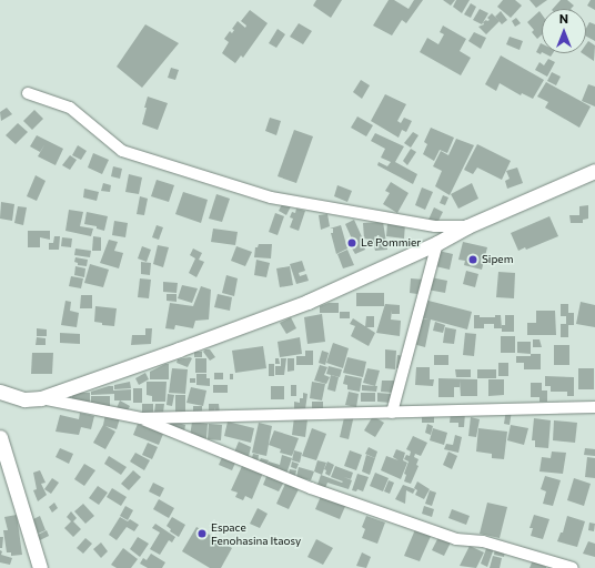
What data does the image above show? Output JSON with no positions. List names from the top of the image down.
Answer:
{
  "places": ["Le Pommier", "Sipem", "Espace Fenohasina Itaosy"],
  "north": "top"
}
